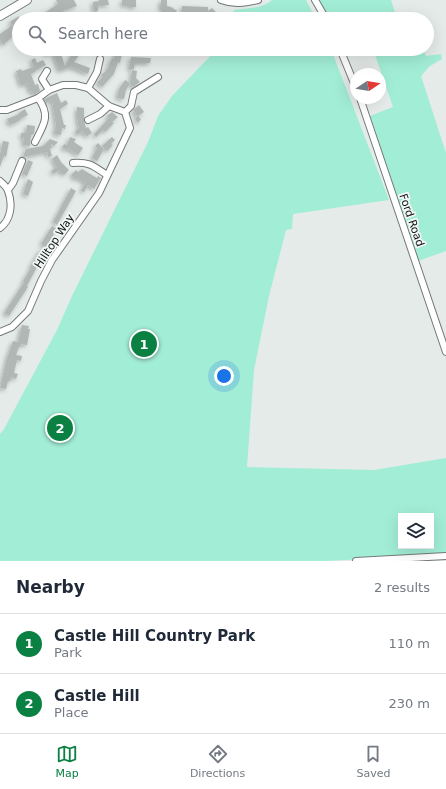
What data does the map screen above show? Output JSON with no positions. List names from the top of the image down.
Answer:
{
  "streets": {
    "street": ["Ford Road", "Hilltop Way"]
  },
  "north": "right",
  "page": {
    "search": "Search here",
    "pins": ["1", "2"],
    "heading": ["Nearby", "2 results"],
    "list": [
      {
        "mark": "1",
        "name": "Castle Hill Country Park",
        "note": "Park",
        "value": "110 m"
      },
      {
        "mark": "2",
        "name": "Castle Hill",
        "note": "Place",
        "value": "230 m"
      }
    ],
    "nav": ["Map", "Directions", "Saved"]
  }
}
